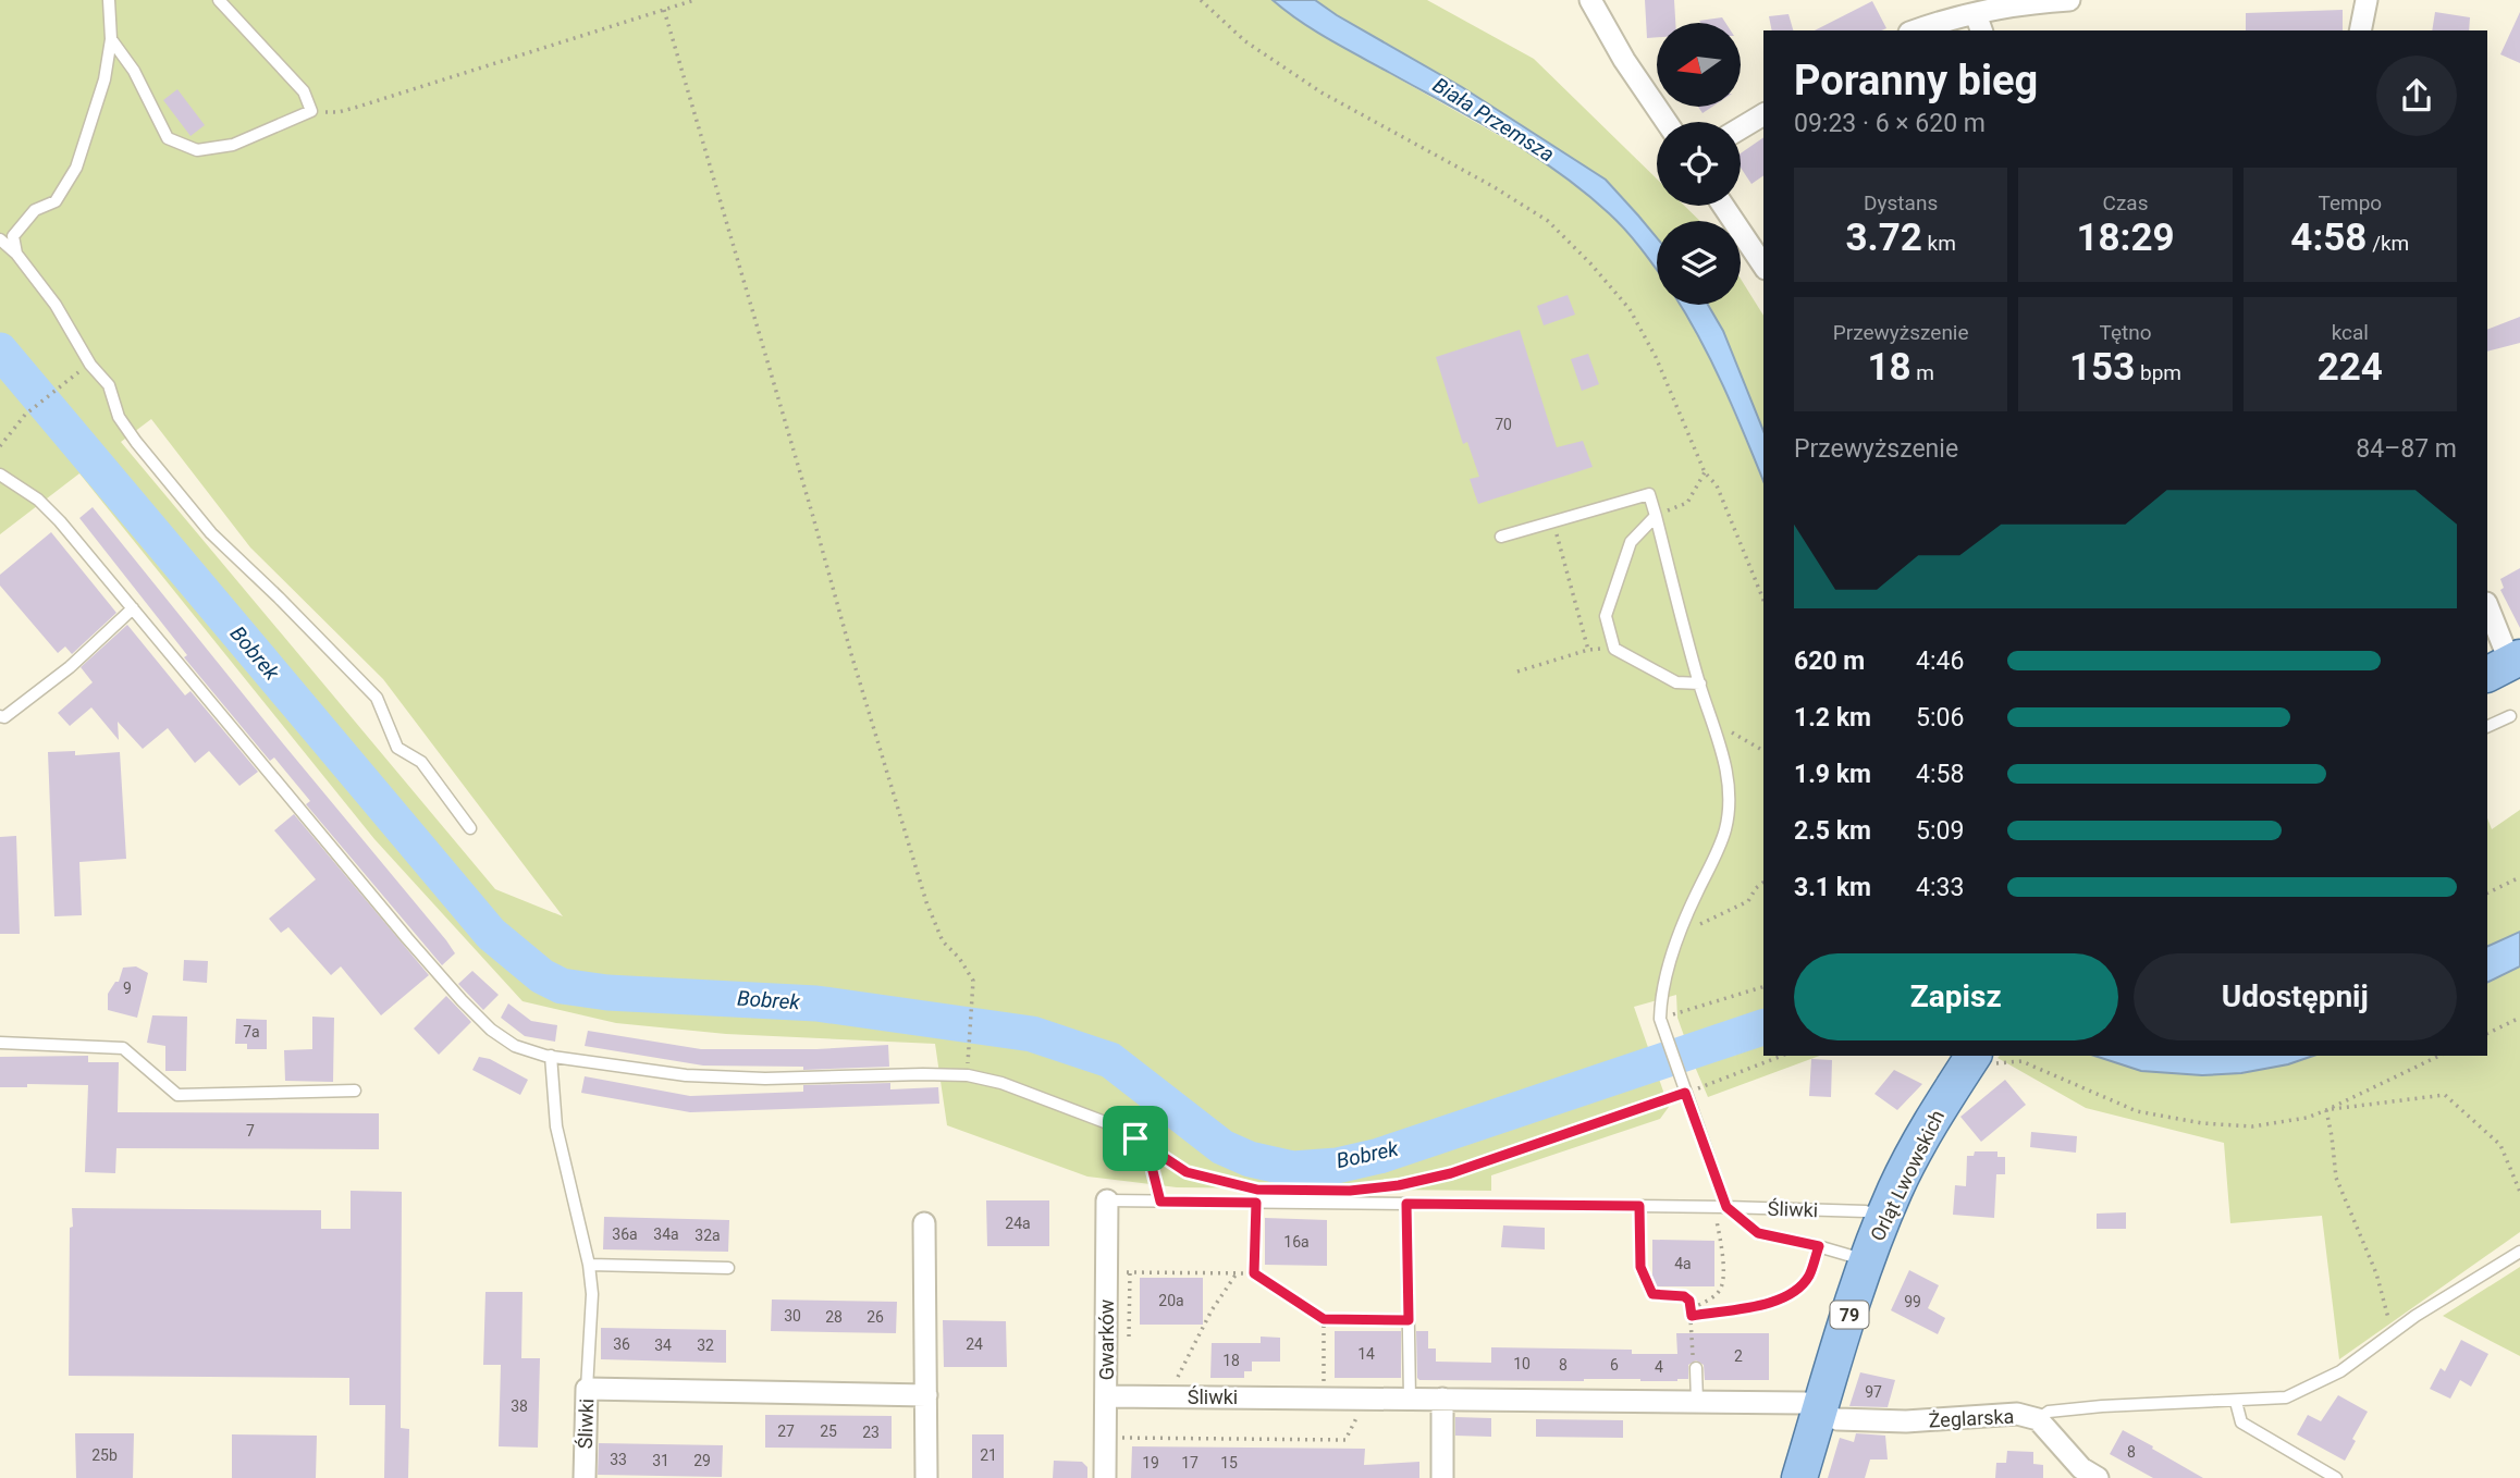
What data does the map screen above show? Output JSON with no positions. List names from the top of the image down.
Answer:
{
  "streets": {
    "main road": ["Orląt Lwowskich", "79"],
    "street": ["Śliwki", "Gwarków", "Żeglarska"]
  },
  "crossings": [
    ["Orląt Lwowskich", "Śliwki"],
    ["Orląt Lwowskich", "Żeglarska"],
    ["Śliwki", "Gwarków"],
    ["Śliwki", "Żeglarska"]
  ],
  "water": ["Biała Przemsza", "Bobrek"],
  "house_numbers": [
    "70",
    "9",
    "7a",
    "7",
    "24a",
    "36a",
    "34a",
    "32a",
    "16a",
    "4a",
    "20a",
    "99",
    "30",
    "28",
    "26",
    "36",
    "24",
    "34",
    "32",
    "14",
    "2",
    "18",
    "10",
    "8",
    "6",
    "4",
    "97",
    "38",
    "27",
    "25",
    "23",
    "8",
    "25b",
    "21",
    "33",
    "31",
    "29",
    "19",
    "17",
    "15"
  ],
  "north": "left",
  "page": {
    "heading": ["Poranny bieg", "09:23 · 6 × 620 m"],
    "stats": [
      ["Dystans", "3.72 km"],
      ["Czas", "18:29"],
      ["Tempo", "4:58 /km"],
      ["Przewyższenie", "18 m"],
      ["Tętno", "153 bpm"],
      ["kcal", "224"]
    ],
    "chart": ["Przewyższenie", "84–87 m"],
    "list": [
      {
        "name": "620 m",
        "note": "4:46"
      },
      {
        "name": "1.2 km",
        "note": "5:06"
      },
      {
        "name": "1.9 km",
        "note": "4:58"
      },
      {
        "name": "2.5 km",
        "note": "5:09"
      },
      {
        "name": "3.1 km",
        "note": "4:33"
      }
    ],
    "buttons": ["Zapisz", "Udostępnij"]
  }
}
